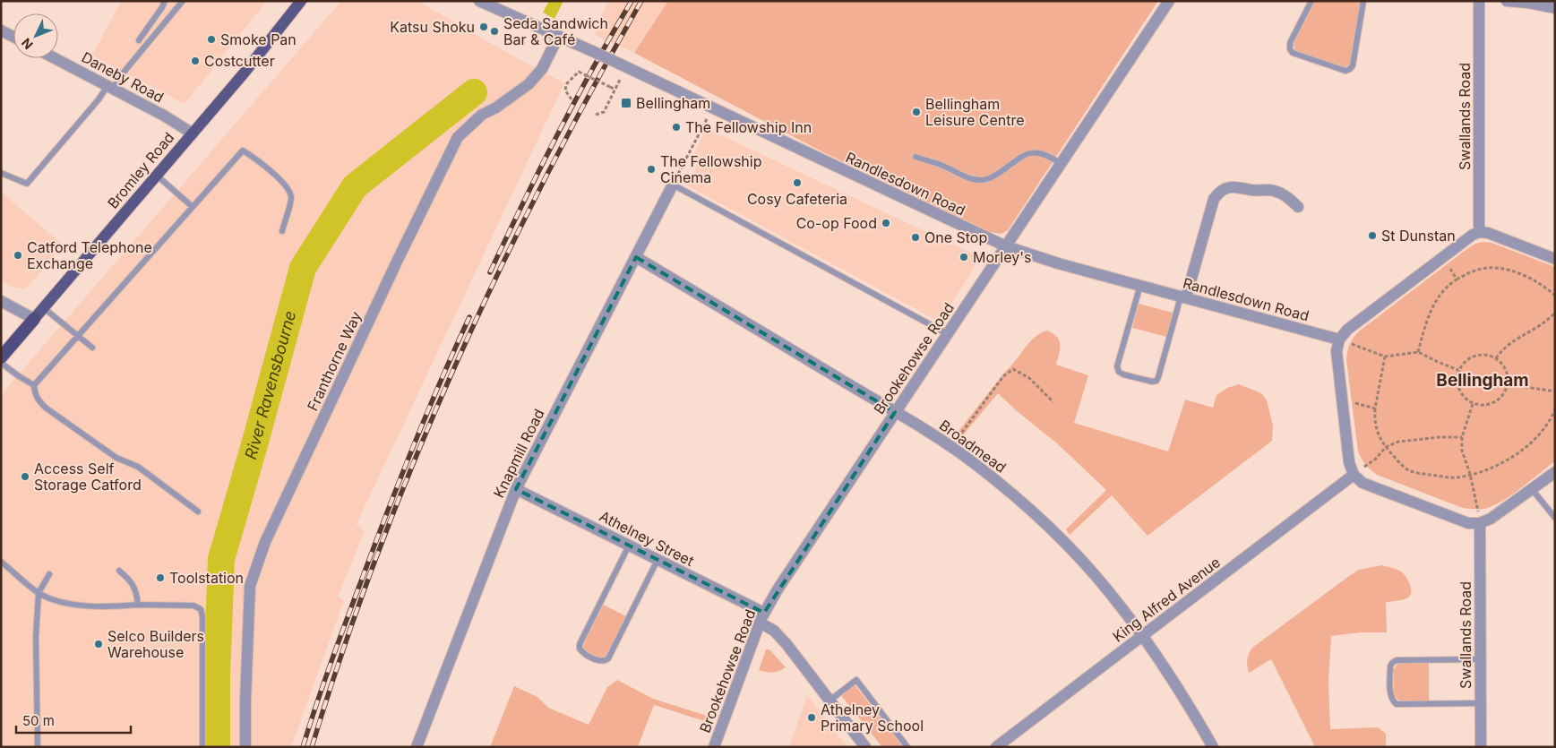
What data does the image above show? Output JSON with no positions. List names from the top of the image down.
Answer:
{
  "streets": {
    "highway": ["Bromley Road"],
    "street": [
      "Daneby Road",
      "Swallands Road",
      "Randlesdown Road",
      "Brookehowse Road",
      "Franthorne Way",
      "Broadmead",
      "Knapmill Road",
      "Athelney Street",
      "King Alfred Avenue"
    ]
  },
  "crossings": [
    ["Daneby Road", "Bromley Road"],
    ["Randlesdown Road", "Brookehowse Road"],
    ["Randlesdown Road", "Franthorne Way"],
    ["Brookehowse Road", "Broadmead"],
    ["Brookehowse Road", "Athelney Street"],
    ["Broadmead", "Knapmill Road"],
    ["Broadmead", "King Alfred Avenue"],
    ["Knapmill Road", "Athelney Street"]
  ],
  "districts": ["Bellingham"],
  "water": ["River Ravensbourne"],
  "places": {
    "other": [
      "Katsu Shoku",
      "Seda Sandwich Bar & Café",
      "Smoke Pan",
      "Costcutter",
      "Bellingham Leisure Centre",
      "The Fellowship Inn",
      "The Fellowship Cinema",
      "Cosy Cafeteria",
      "Co-op Food",
      "St Dunstan",
      "One Stop",
      "Catford Telephone Exchange",
      "Morley's",
      "Access Self Storage Catford",
      "Toolstation",
      "Selco Builders Warehouse",
      "Athelney Primary School"
    ],
    "transit": ["Bellingham"]
  },
  "scale_bar": "50 m",
  "north": "bottom left"
}
